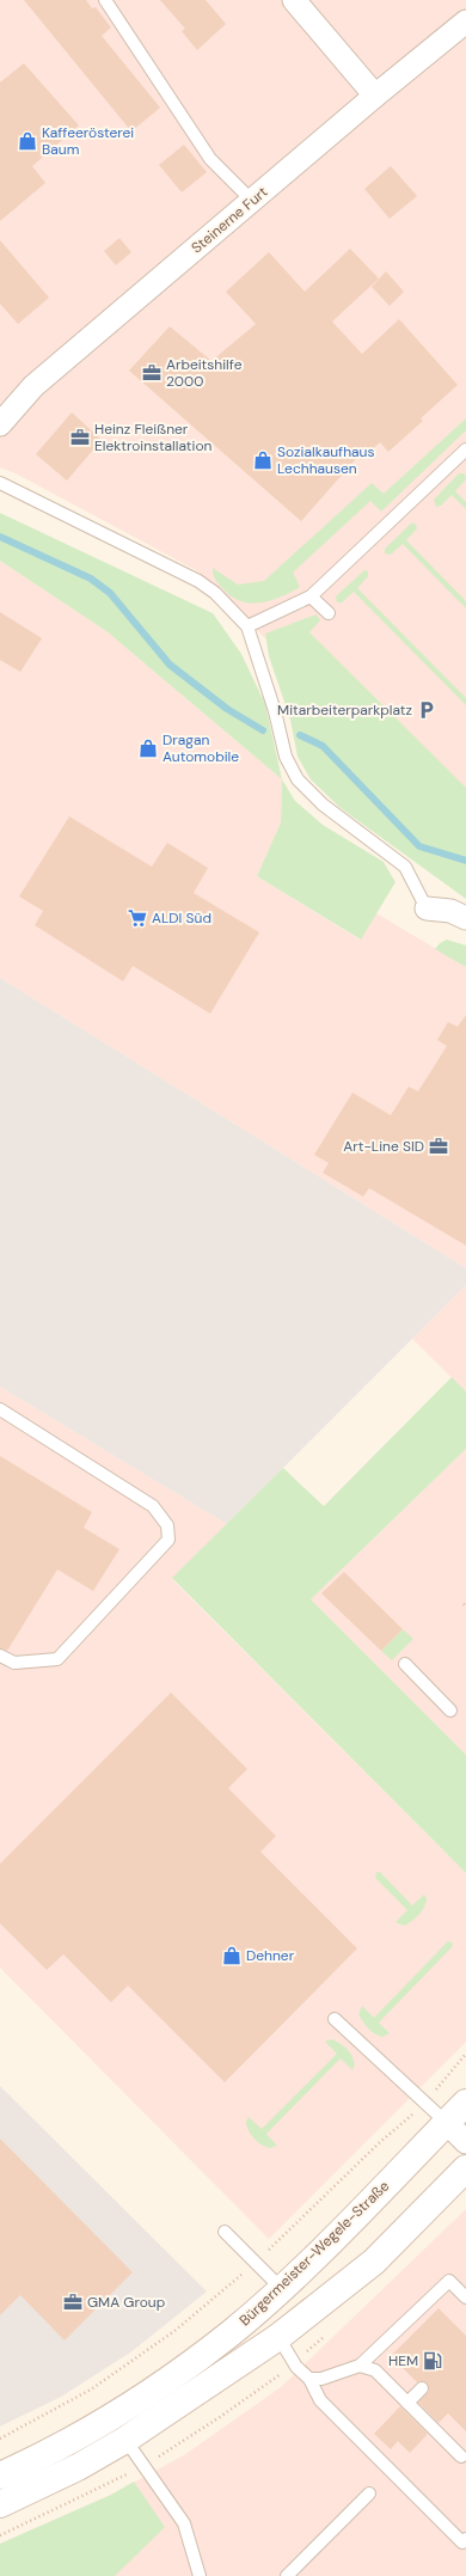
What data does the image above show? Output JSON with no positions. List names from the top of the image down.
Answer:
{
  "streets": {
    "main road": ["Bürgermeister-Wegele-Straße"],
    "street": ["Steinerne Furt"]
  },
  "places": {
    "shop": [
      "Kaffeerösterei Baum",
      "Sozialkaufhaus Lechhausen",
      "Dragan Automobile",
      "Dehner"
    ],
    "office": [
      "Arbeitshilfe 2000",
      "Heinz Fleißner Elektroinstallation",
      "Art-Line SID",
      "GMA Group"
    ],
    "parking": ["Mitarbeiterparkplatz"],
    "supermarket": ["ALDI Süd"],
    "fuel station": ["HEM"]
  }
}
